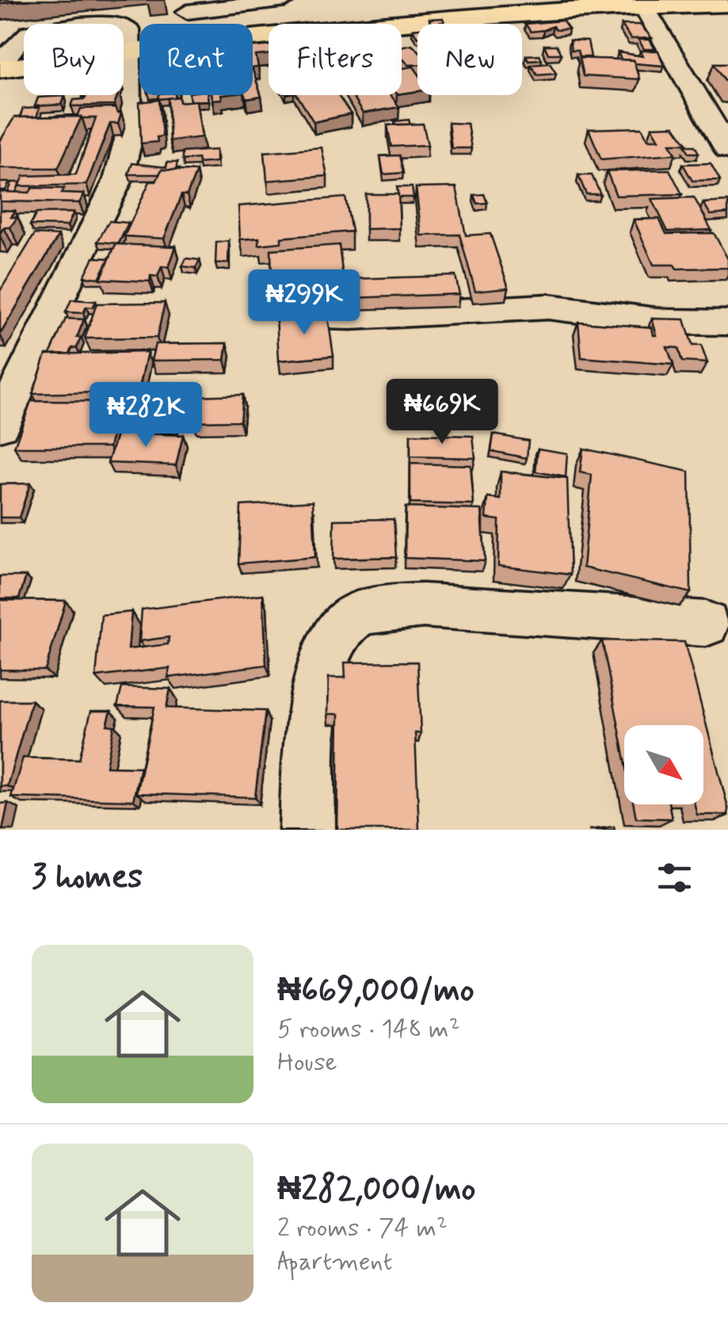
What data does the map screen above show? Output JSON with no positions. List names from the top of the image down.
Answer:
{
  "north": "bottom right",
  "page": {
    "chip": [
      "Buy",
      "Rent",
      "Filters",
      "New"
    ],
    "price": ["₦299K", "₦669K", "₦282K"],
    "heading": "3 homes",
    "list": [
      {
        "name": "₦669,000/mo",
        "note": "5 rooms · 148 m² · House"
      },
      {
        "name": "₦282,000/mo",
        "note": "2 rooms · 74 m² · Apartment"
      }
    ]
  }
}
